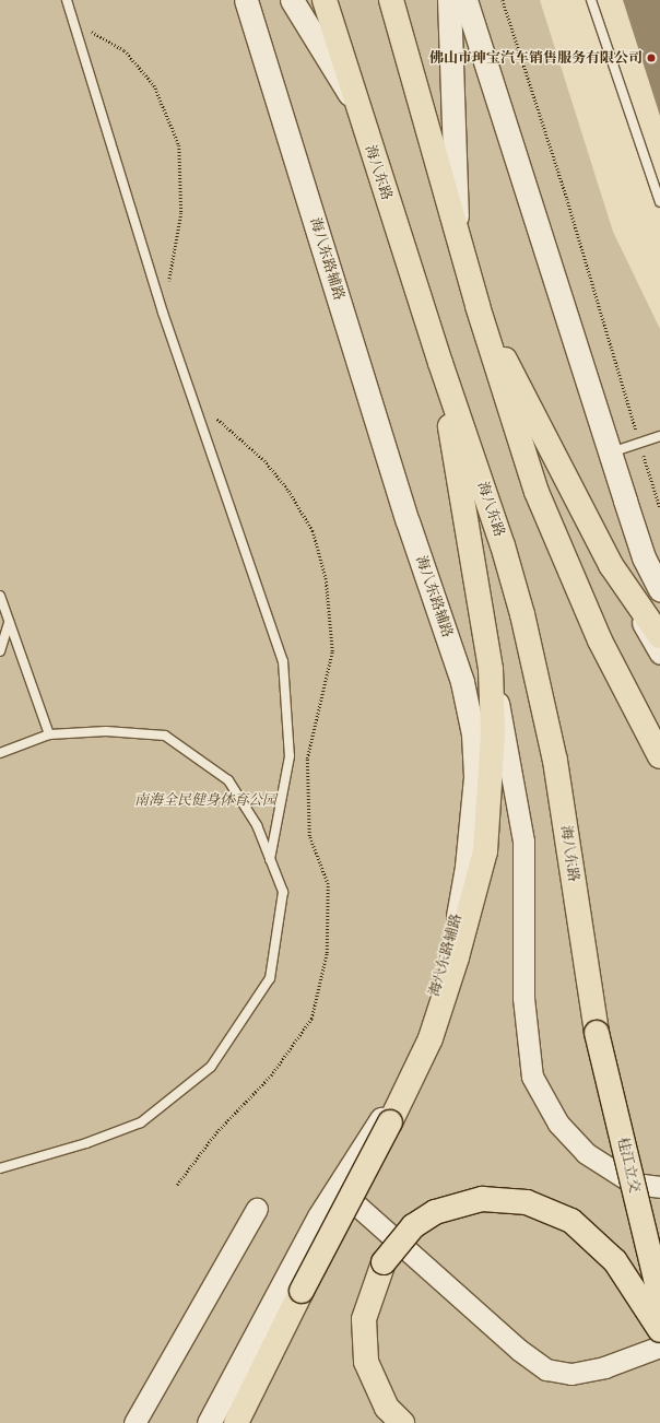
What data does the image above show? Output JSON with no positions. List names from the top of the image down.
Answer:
{
  "streets": {
    "highway": ["海八东路", "桂江立交"],
    "main road": ["海八东路辅路"]
  },
  "crossings": [
    ["海八东路", "桂江立交"]
  ],
  "parks": ["南海全民健身体育公园"],
  "places": ["佛山市珅宝汽车销售服务有限公司"]
}
